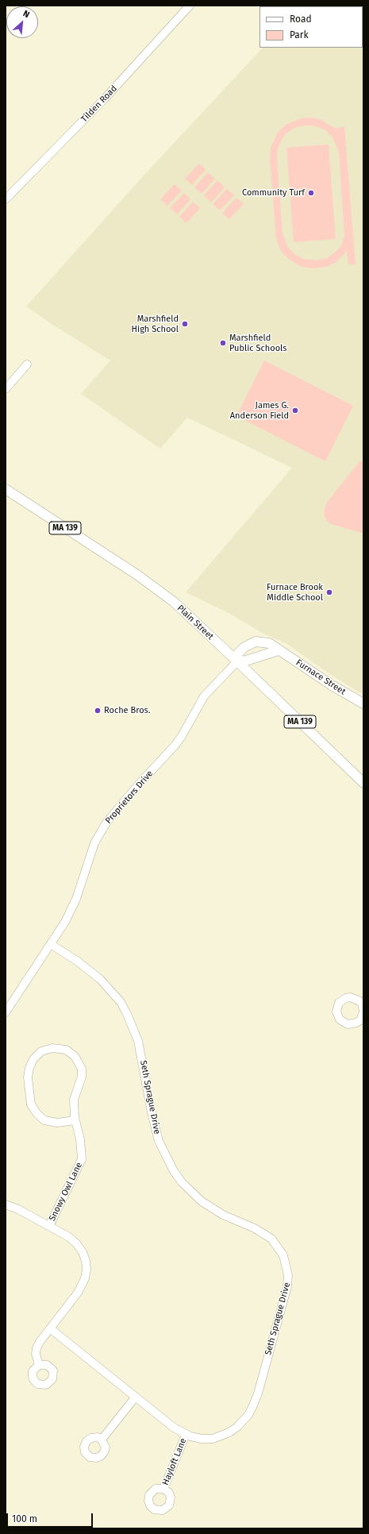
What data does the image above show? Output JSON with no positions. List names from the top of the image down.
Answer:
{
  "streets": {
    "main road": ["MA 139", "Plain Street", "Furnace Street"],
    "street": [
      "Tilden Road",
      "Proprietors Drive",
      "Seth Sprague Drive",
      "Snowy Owl Lane",
      "Hayloft Lane"
    ]
  },
  "crossings": [
    ["Plain Street", "Furnace Street"],
    ["Plain Street", "Proprietors Drive"],
    ["Furnace Street", "Proprietors Drive"],
    ["Proprietors Drive", "Seth Sprague Drive"],
    ["Seth Sprague Drive", "Hayloft Lane"]
  ],
  "places": [
    "Community Turf",
    "Marshfield High School",
    "Marshfield Public Schools",
    "James G. Anderson Field",
    "Furnace Brook Middle School",
    "Roche Bros."
  ],
  "legend": ["Road", "Park"],
  "scale_bar": "100 m",
  "north": "top right"
}
